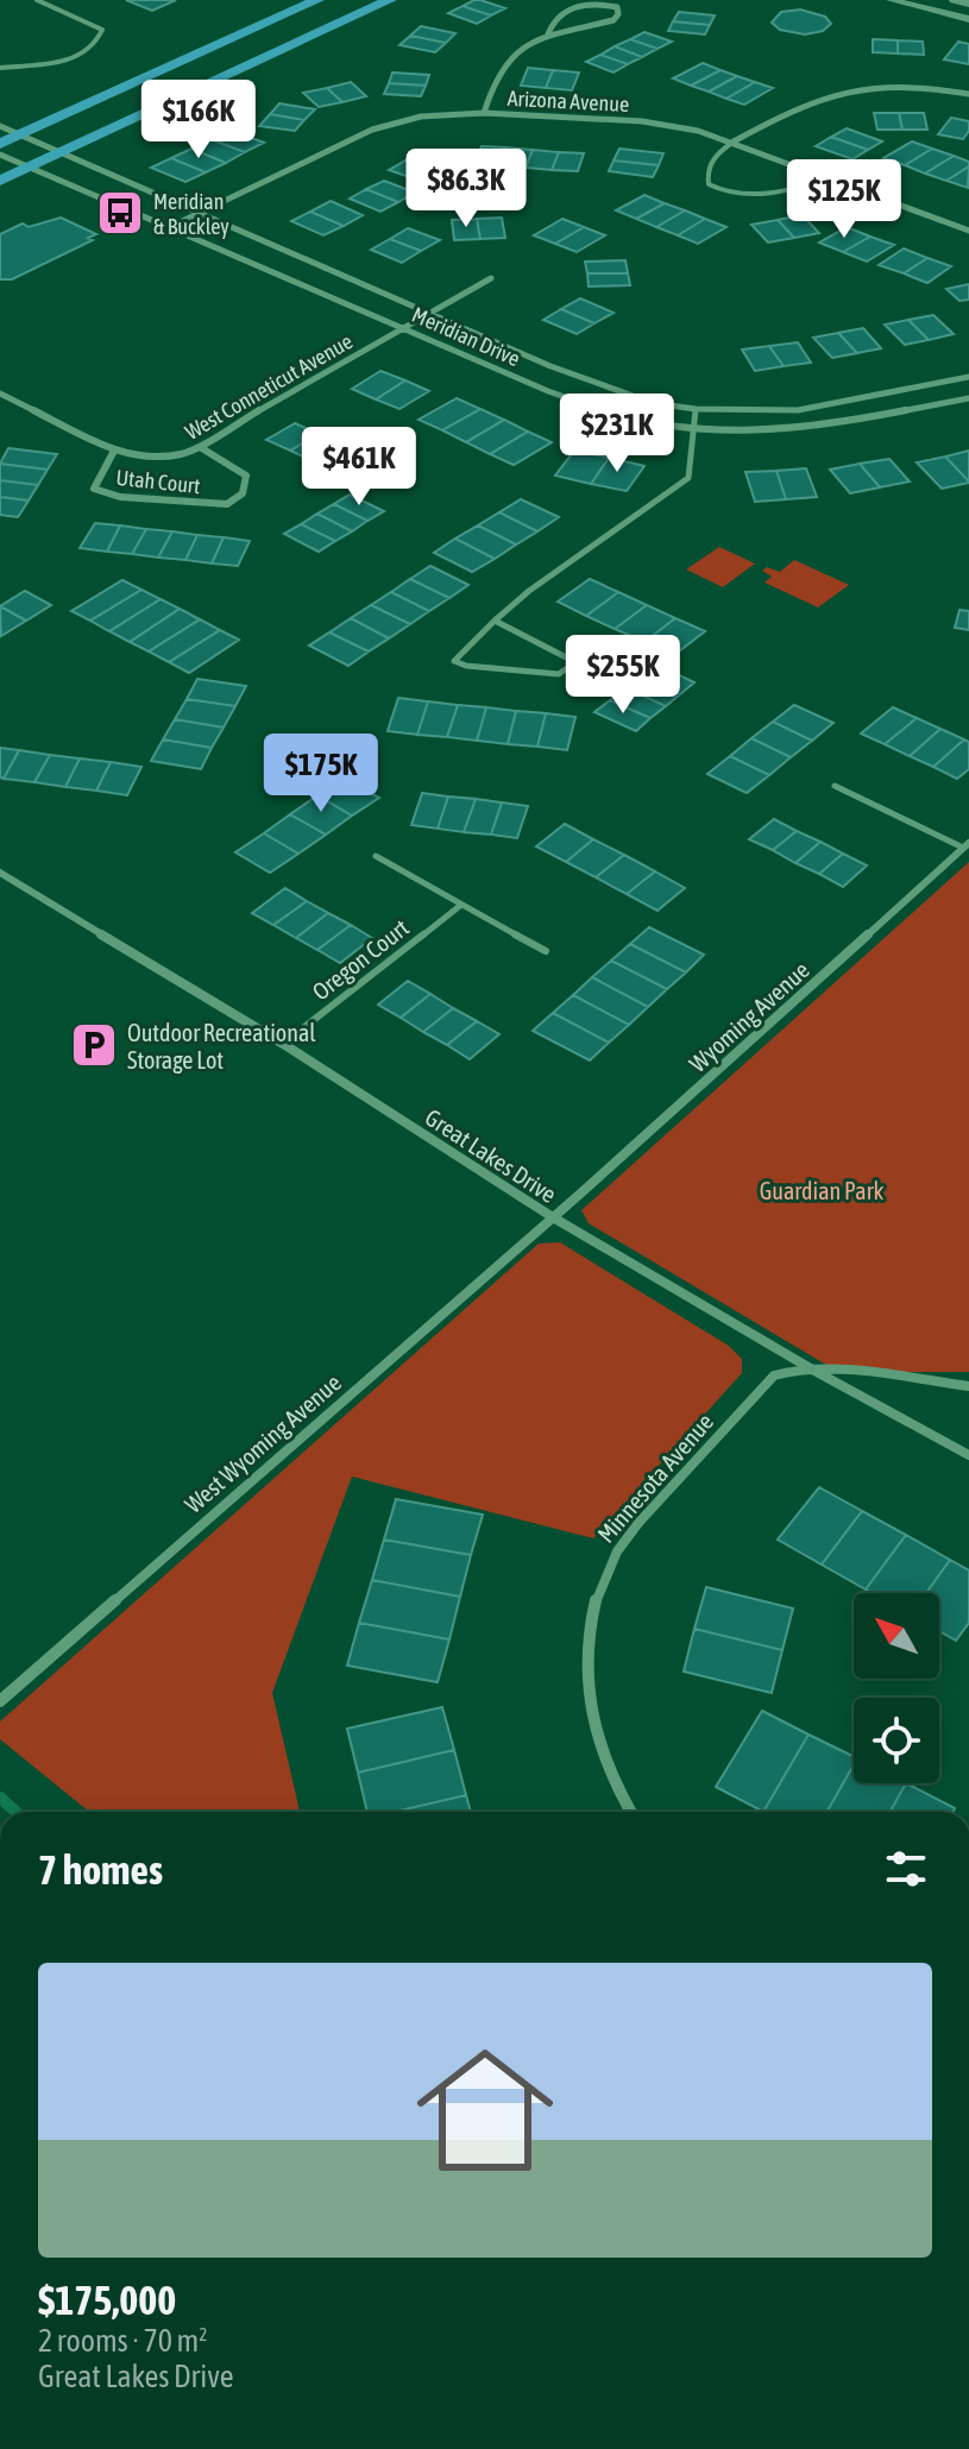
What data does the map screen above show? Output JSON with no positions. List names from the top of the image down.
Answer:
{
  "streets": {
    "street": [
      "Arizona Avenue",
      "Meridian Drive",
      "West Conneticut Avenue",
      "Utah Court",
      "Wyoming Avenue",
      "Great Lakes Drive",
      "West Wyoming Avenue",
      "Minnesota Avenue"
    ],
    "lane": ["Oregon Court"]
  },
  "crossings": [
    ["Arizona Avenue", "Meridian Drive"],
    ["Meridian Drive", "West Conneticut Avenue"],
    ["West Conneticut Avenue", "Utah Court"],
    ["Oregon Court", "Great Lakes Drive"],
    ["Wyoming Avenue", "Great Lakes Drive"],
    ["Wyoming Avenue", "West Wyoming Avenue"],
    ["Great Lakes Drive", "West Wyoming Avenue"],
    ["Great Lakes Drive", "Minnesota Avenue"]
  ],
  "parks": ["Guardian Park"],
  "places": {
    "bus stop": ["Meridian & Buckley"],
    "parking": ["Outdoor Recreational Storage Lot"]
  },
  "north": "top left",
  "page": {
    "price": [
      "$166K",
      "$86.3K",
      "$125K",
      "$231K",
      "$461K",
      "$255K",
      "$175K"
    ],
    "heading": "7 homes",
    "list": [
      {
        "name": "$175,000",
        "note": "2 rooms · 70 m² · Great Lakes Drive"
      }
    ]
  }
}
